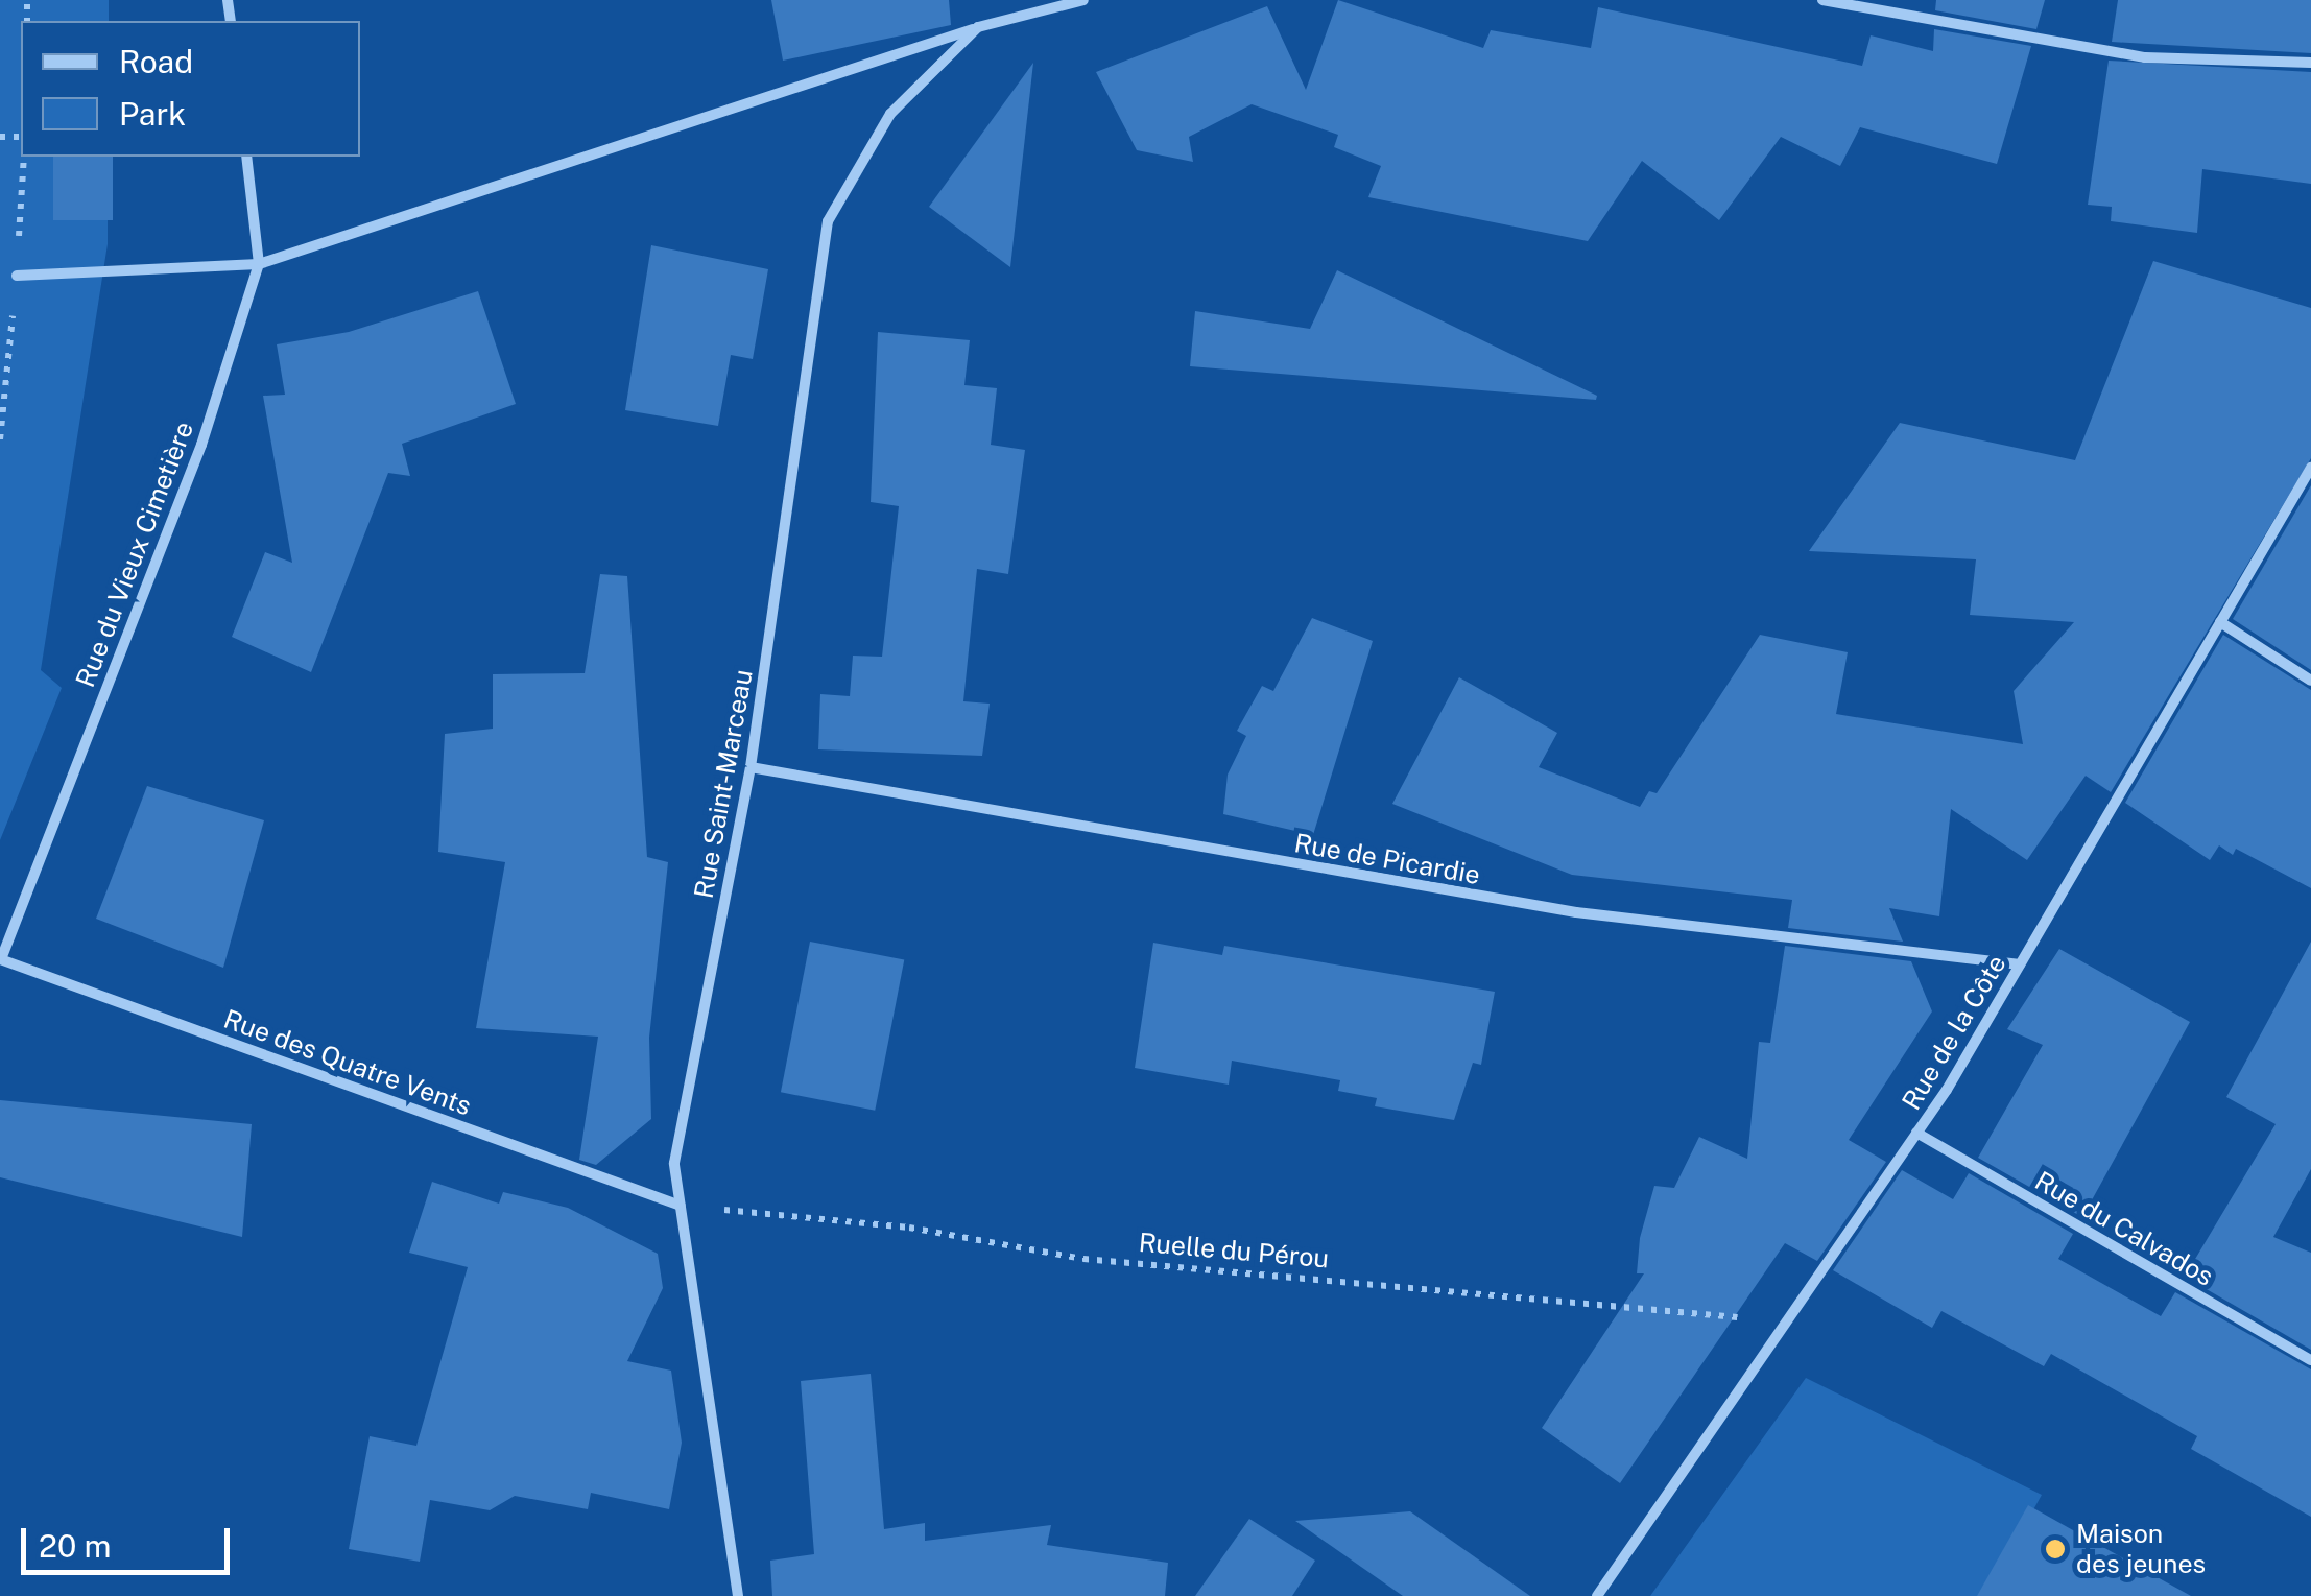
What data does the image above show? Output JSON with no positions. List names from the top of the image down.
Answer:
{
  "streets": {
    "street": [
      "Rue du Vieux Cimetière",
      "Rue Saint-Marceau",
      "Rue de Picardie",
      "Rue de la Côte",
      "Rue des Quatre Vents",
      "Rue du Calvados"
    ],
    "path": ["Ruelle du Pérou"]
  },
  "crossings": [
    ["Rue du Vieux Cimetière", "Rue Saint-Marceau"],
    ["Rue du Vieux Cimetière", "Rue des Quatre Vents"],
    ["Rue Saint-Marceau", "Rue de Picardie"],
    ["Rue Saint-Marceau", "Rue des Quatre Vents"],
    ["Rue Saint-Marceau", "Ruelle du Pérou"],
    ["Rue de Picardie", "Rue de la Côte"],
    ["Rue de la Côte", "Rue du Calvados"],
    ["Rue de la Côte", "Ruelle du Pérou"],
    ["Rue des Quatre Vents", "Ruelle du Pérou"]
  ],
  "places": ["Maison des jeunes"],
  "legend": ["Road", "Park"],
  "scale_bar": "20 m"
}
